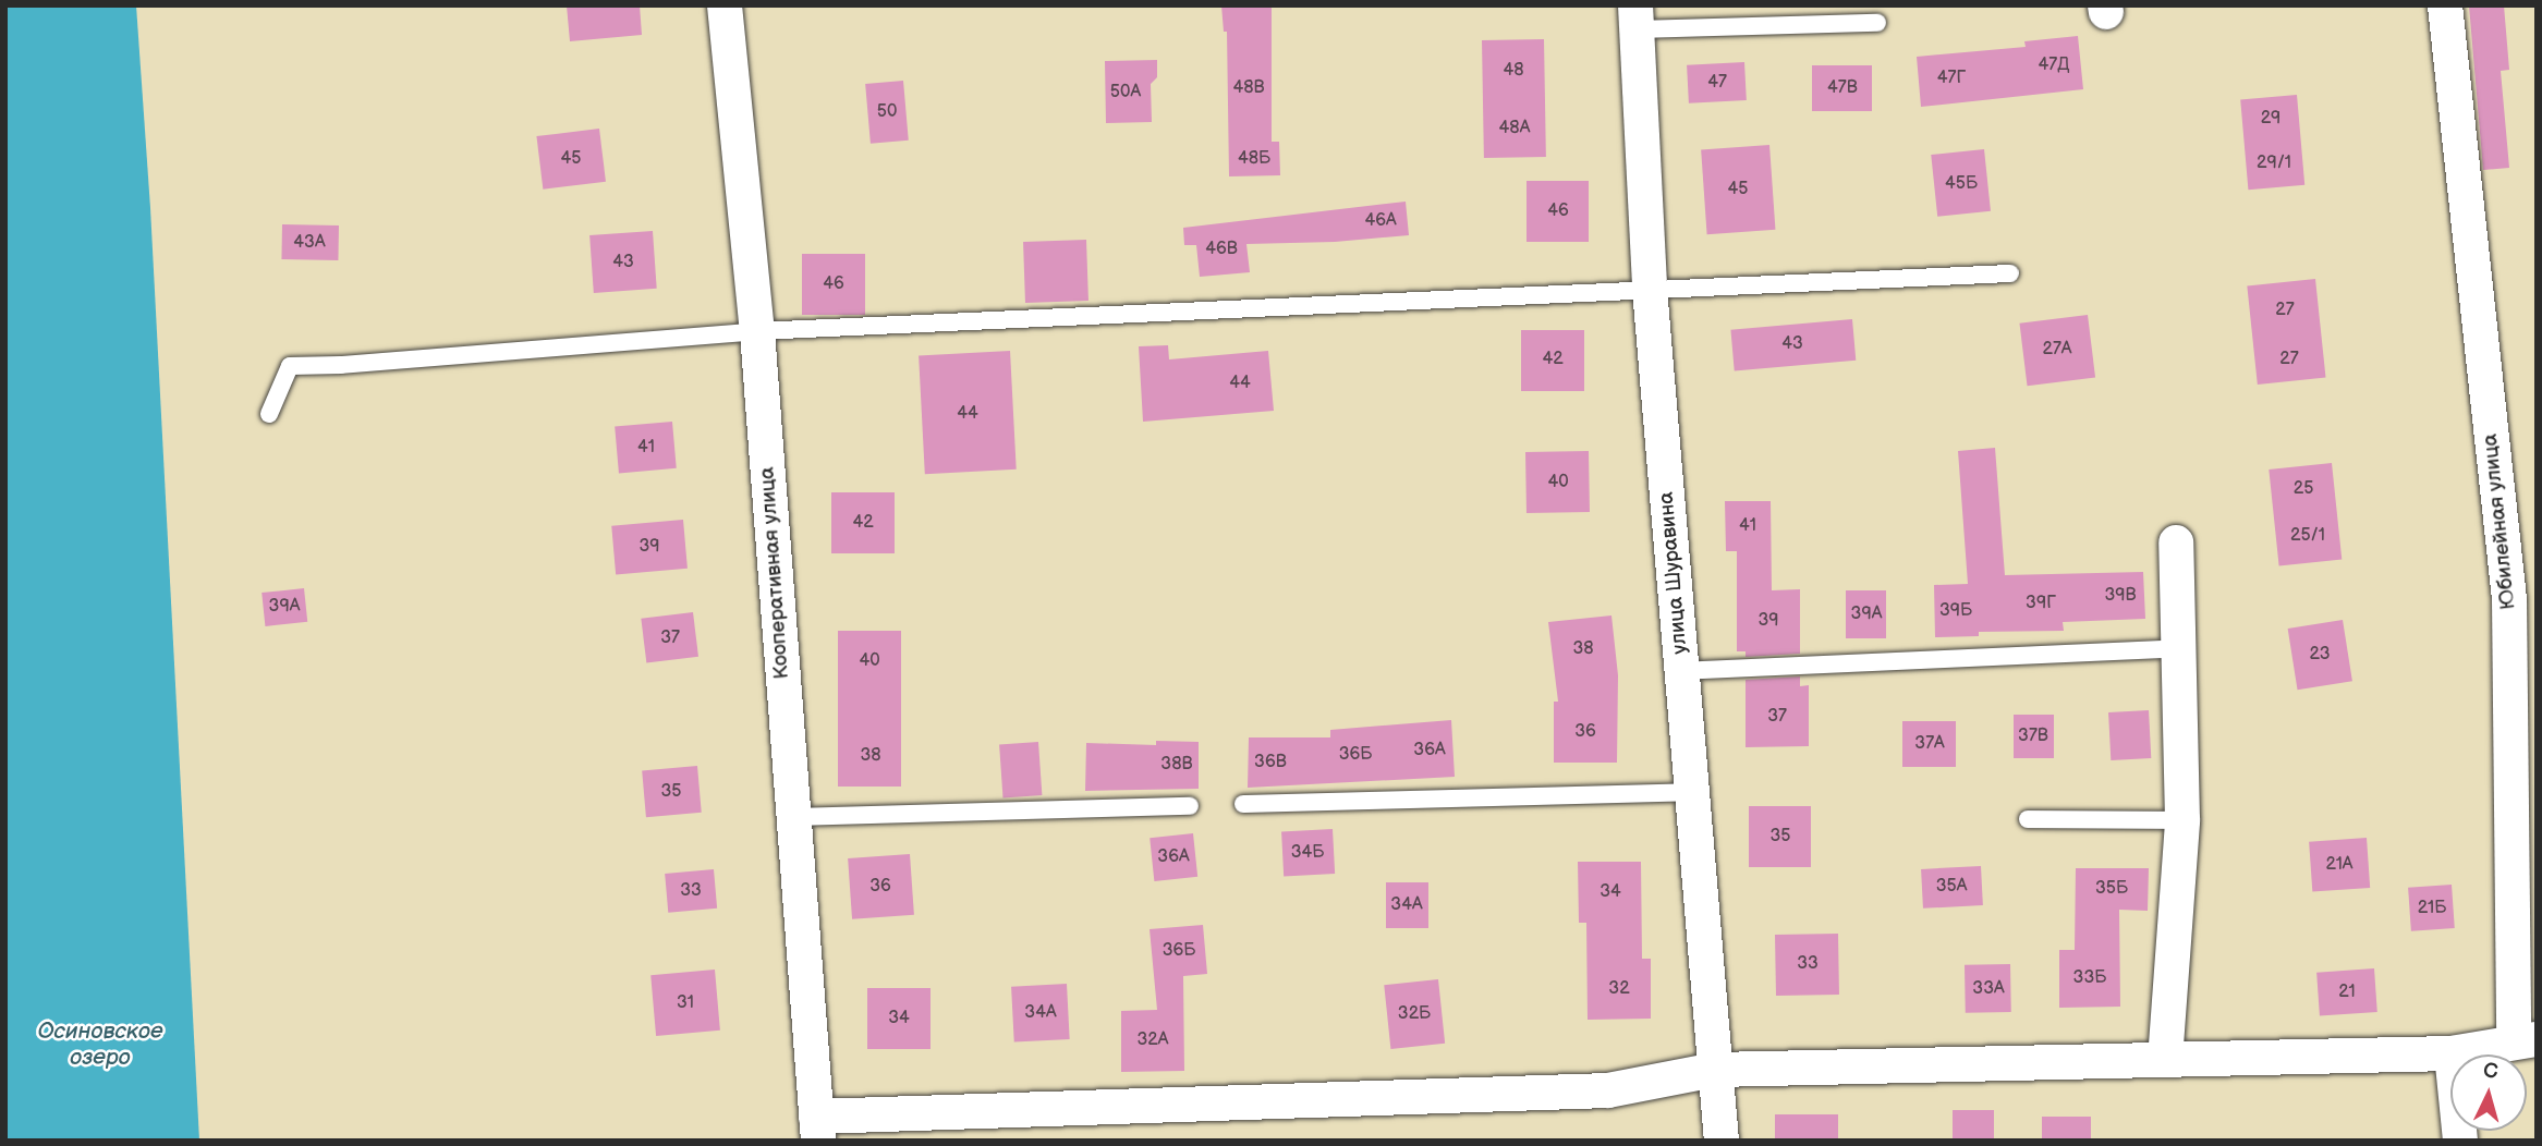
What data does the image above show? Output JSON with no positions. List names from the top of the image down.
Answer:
{
  "streets": {
    "street": ["Юбилейная улица", "Кооперативная улица", "улица Шуравина"]
  },
  "water": ["Осиновское озеро"],
  "house_numbers": [
    "47Д",
    "48",
    "47Г",
    "47",
    "48В",
    "47В",
    "50А",
    "50",
    "29",
    "48А",
    "45",
    "48Б",
    "29/1",
    "45Б",
    "45",
    "46",
    "46А",
    "43А",
    "46В",
    "43",
    "46",
    "27",
    "43",
    "27А",
    "42",
    "27",
    "44",
    "44",
    "41",
    "40",
    "25",
    "42",
    "41",
    "25/1",
    "39",
    "39В",
    "39Г",
    "39А",
    "39Б",
    "39А",
    "39",
    "37",
    "38",
    "23",
    "40",
    "37",
    "36",
    "37В",
    "37А",
    "36А",
    "36Б",
    "38",
    "36В",
    "38В",
    "35",
    "35",
    "34Б",
    "36А",
    "21А",
    "36",
    "35А",
    "35Б",
    "33",
    "34",
    "34А",
    "21Б",
    "36Б",
    "33",
    "33Б",
    "32",
    "33А",
    "21",
    "31",
    "34А",
    "32Б",
    "34",
    "32А"
  ],
  "north": "top"
}
